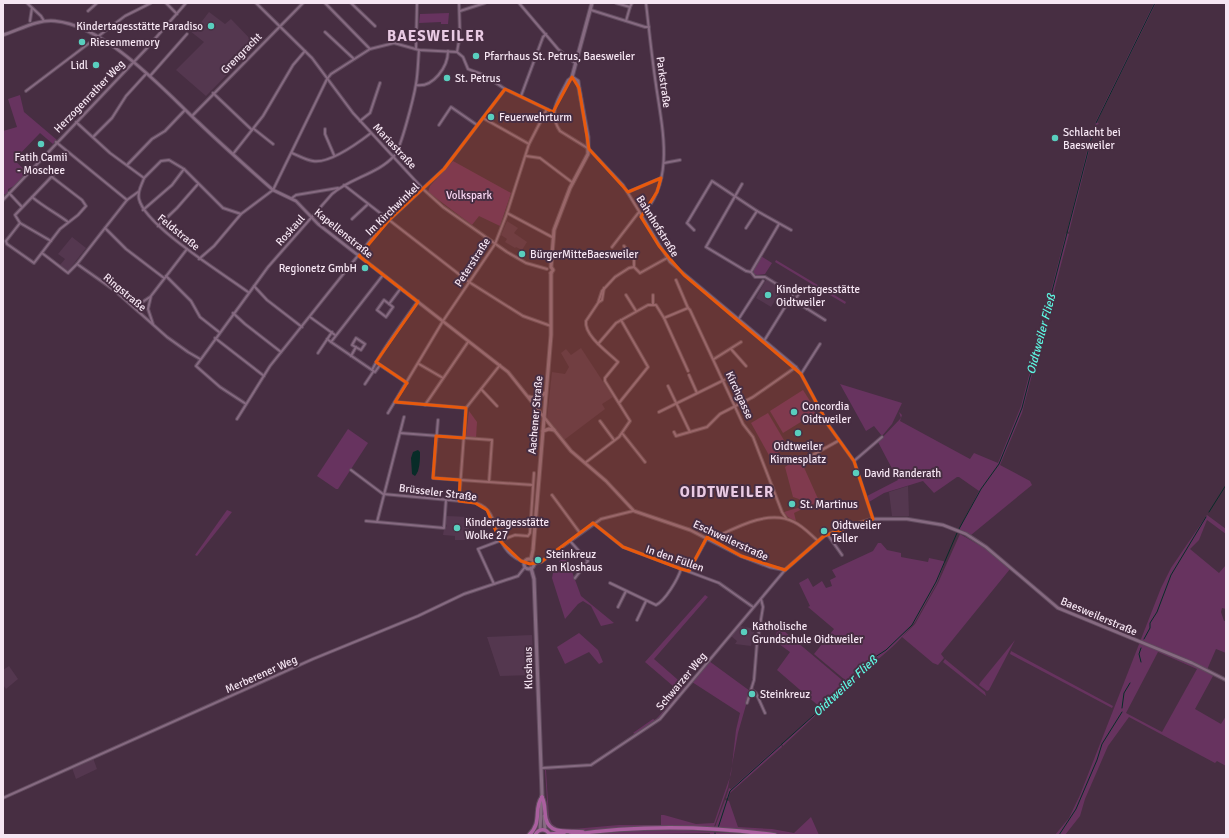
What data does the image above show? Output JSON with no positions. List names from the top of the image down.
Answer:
{
  "streets": {
    "main road": ["Aachener Straße", "Kloshaus"],
    "street": [
      "Grengracht",
      "Parkstraße",
      "Herzogenrather Weg",
      "Mariastraße",
      "Im Kirchwinkel",
      "Bahnhofstraße",
      "Roskaul",
      "Feldstraße",
      "Kapellenstraße",
      "Peterstraße",
      "Ringstraße",
      "Kirchgasse",
      "Brüsseler Straße",
      "Eschweilerstraße",
      "In den Füllen",
      "Baesweilerstraße",
      "Merberener Weg",
      "Schwarzer Weg"
    ]
  },
  "crossings": [
    ["Grengracht", "Mariastraße"],
    ["Grengracht", "Kapellenstraße"],
    ["Parkstraße", "Bahnhofstraße"],
    ["Herzogenrather Weg", "Kapellenstraße"],
    ["Mariastraße", "Im Kirchwinkel"],
    ["Mariastraße", "Roskaul"],
    ["Mariastraße", "Peterstraße"],
    ["Im Kirchwinkel", "Roskaul"],
    ["Im Kirchwinkel", "Kapellenstraße"],
    ["Bahnhofstraße", "Baesweilerstraße"],
    ["Roskaul", "Feldstraße"],
    ["Roskaul", "Kapellenstraße"],
    ["Roskaul", "Ringstraße"],
    ["Kapellenstraße", "Peterstraße"],
    ["Kapellenstraße", "Aachener Straße"],
    ["Kapellenstraße", "Eschweilerstraße"],
    ["Aachener Straße", "Brüsseler Straße"],
    ["Aachener Straße", "Eschweilerstraße"],
    ["Aachener Straße", "Kloshaus"],
    ["Aachener Straße", "Merberener Weg"],
    ["Brüsseler Straße", "Kloshaus"],
    ["Brüsseler Straße", "Merberener Weg"],
    ["Eschweilerstraße", "Schwarzer Weg"],
    ["In den Füllen", "Schwarzer Weg"],
    ["Kloshaus", "Merberener Weg"],
    ["Kloshaus", "Schwarzer Weg"]
  ],
  "districts": ["BAESWEILER", "OIDTWEILER"],
  "water": ["Oidtweiler Fließ"],
  "parks": ["Volkspark"],
  "places": [
    "Kindertagesstätte Paradiso",
    "Riesenmemory",
    "Pfarrhaus St. Petrus, Baesweiler",
    "Lidl",
    "St. Petrus",
    "Feuerwehrturm",
    "Schlacht bei Baesweiler",
    "Fatih Camii - Moschee",
    "BürgerMitteBaesweiler",
    "Regionetz GmbH",
    "Kindertagesstätte Oidtweiler",
    "Concordia Oidtweiler",
    "Oidtweiler Kirmesplatz",
    "David Randerath",
    "St. Martinus",
    "Kindertagesstätte Wolke 27",
    "Oidtweiler Teller",
    "Steinkreuz an Kloshaus",
    "Katholische Grundschule Oidtweiler",
    "Steinkreuz"
  ]
}
